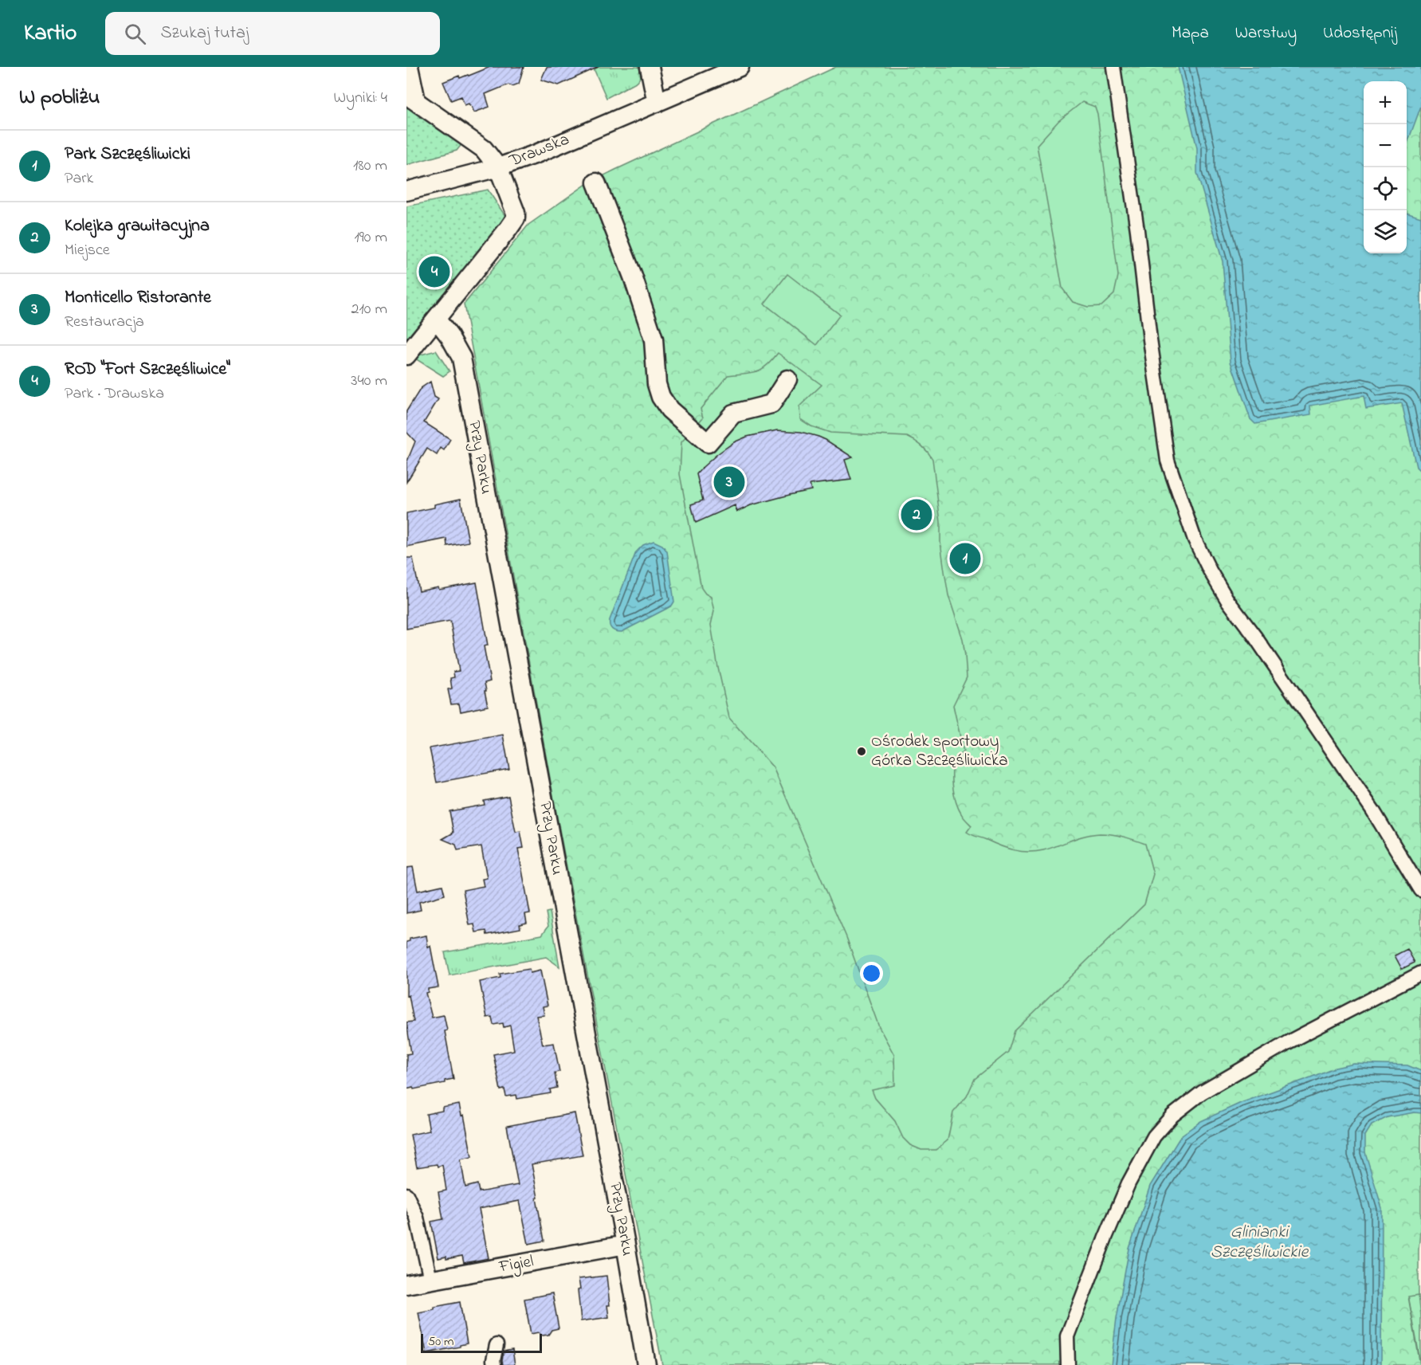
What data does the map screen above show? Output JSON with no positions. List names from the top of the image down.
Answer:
{
  "streets": {
    "street": ["Drawska", "Przy Parku", "Figiel"]
  },
  "crossings": [
    ["Drawska", "Przy Parku"],
    ["Przy Parku", "Figiel"]
  ],
  "water": ["Glinianki Szczęśliwickie"],
  "places": ["Ośrodek sportowy Górka Szczęśliwicka"],
  "scale_bar": "50 m",
  "page": {
    "header": "Kartio",
    "search": "Szukaj tutaj",
    "nav": ["Mapa", "Warstwy", "Udostępnij"],
    "heading": ["W pobliżu", "Wyniki: 4"],
    "map_buttons": ["+", "−"],
    "list": [
      {
        "mark": "1",
        "name": "Park Szczęśliwicki",
        "note": "Park",
        "value": "180 m"
      },
      {
        "mark": "2",
        "name": "Kolejka grawitacyjna",
        "note": "Miejsce",
        "value": "190 m"
      },
      {
        "mark": "3",
        "name": "Monticello Ristorante",
        "note": "Restauracja",
        "value": "210 m"
      },
      {
        "mark": "4",
        "name": "ROD \"Fort Szczęśliwice\"",
        "note": "Park · Drawska",
        "value": "340 m"
      }
    ],
    "pins": [
      "4",
      "3",
      "2",
      "1"
    ],
    "scale": "50 m"
  }
}
